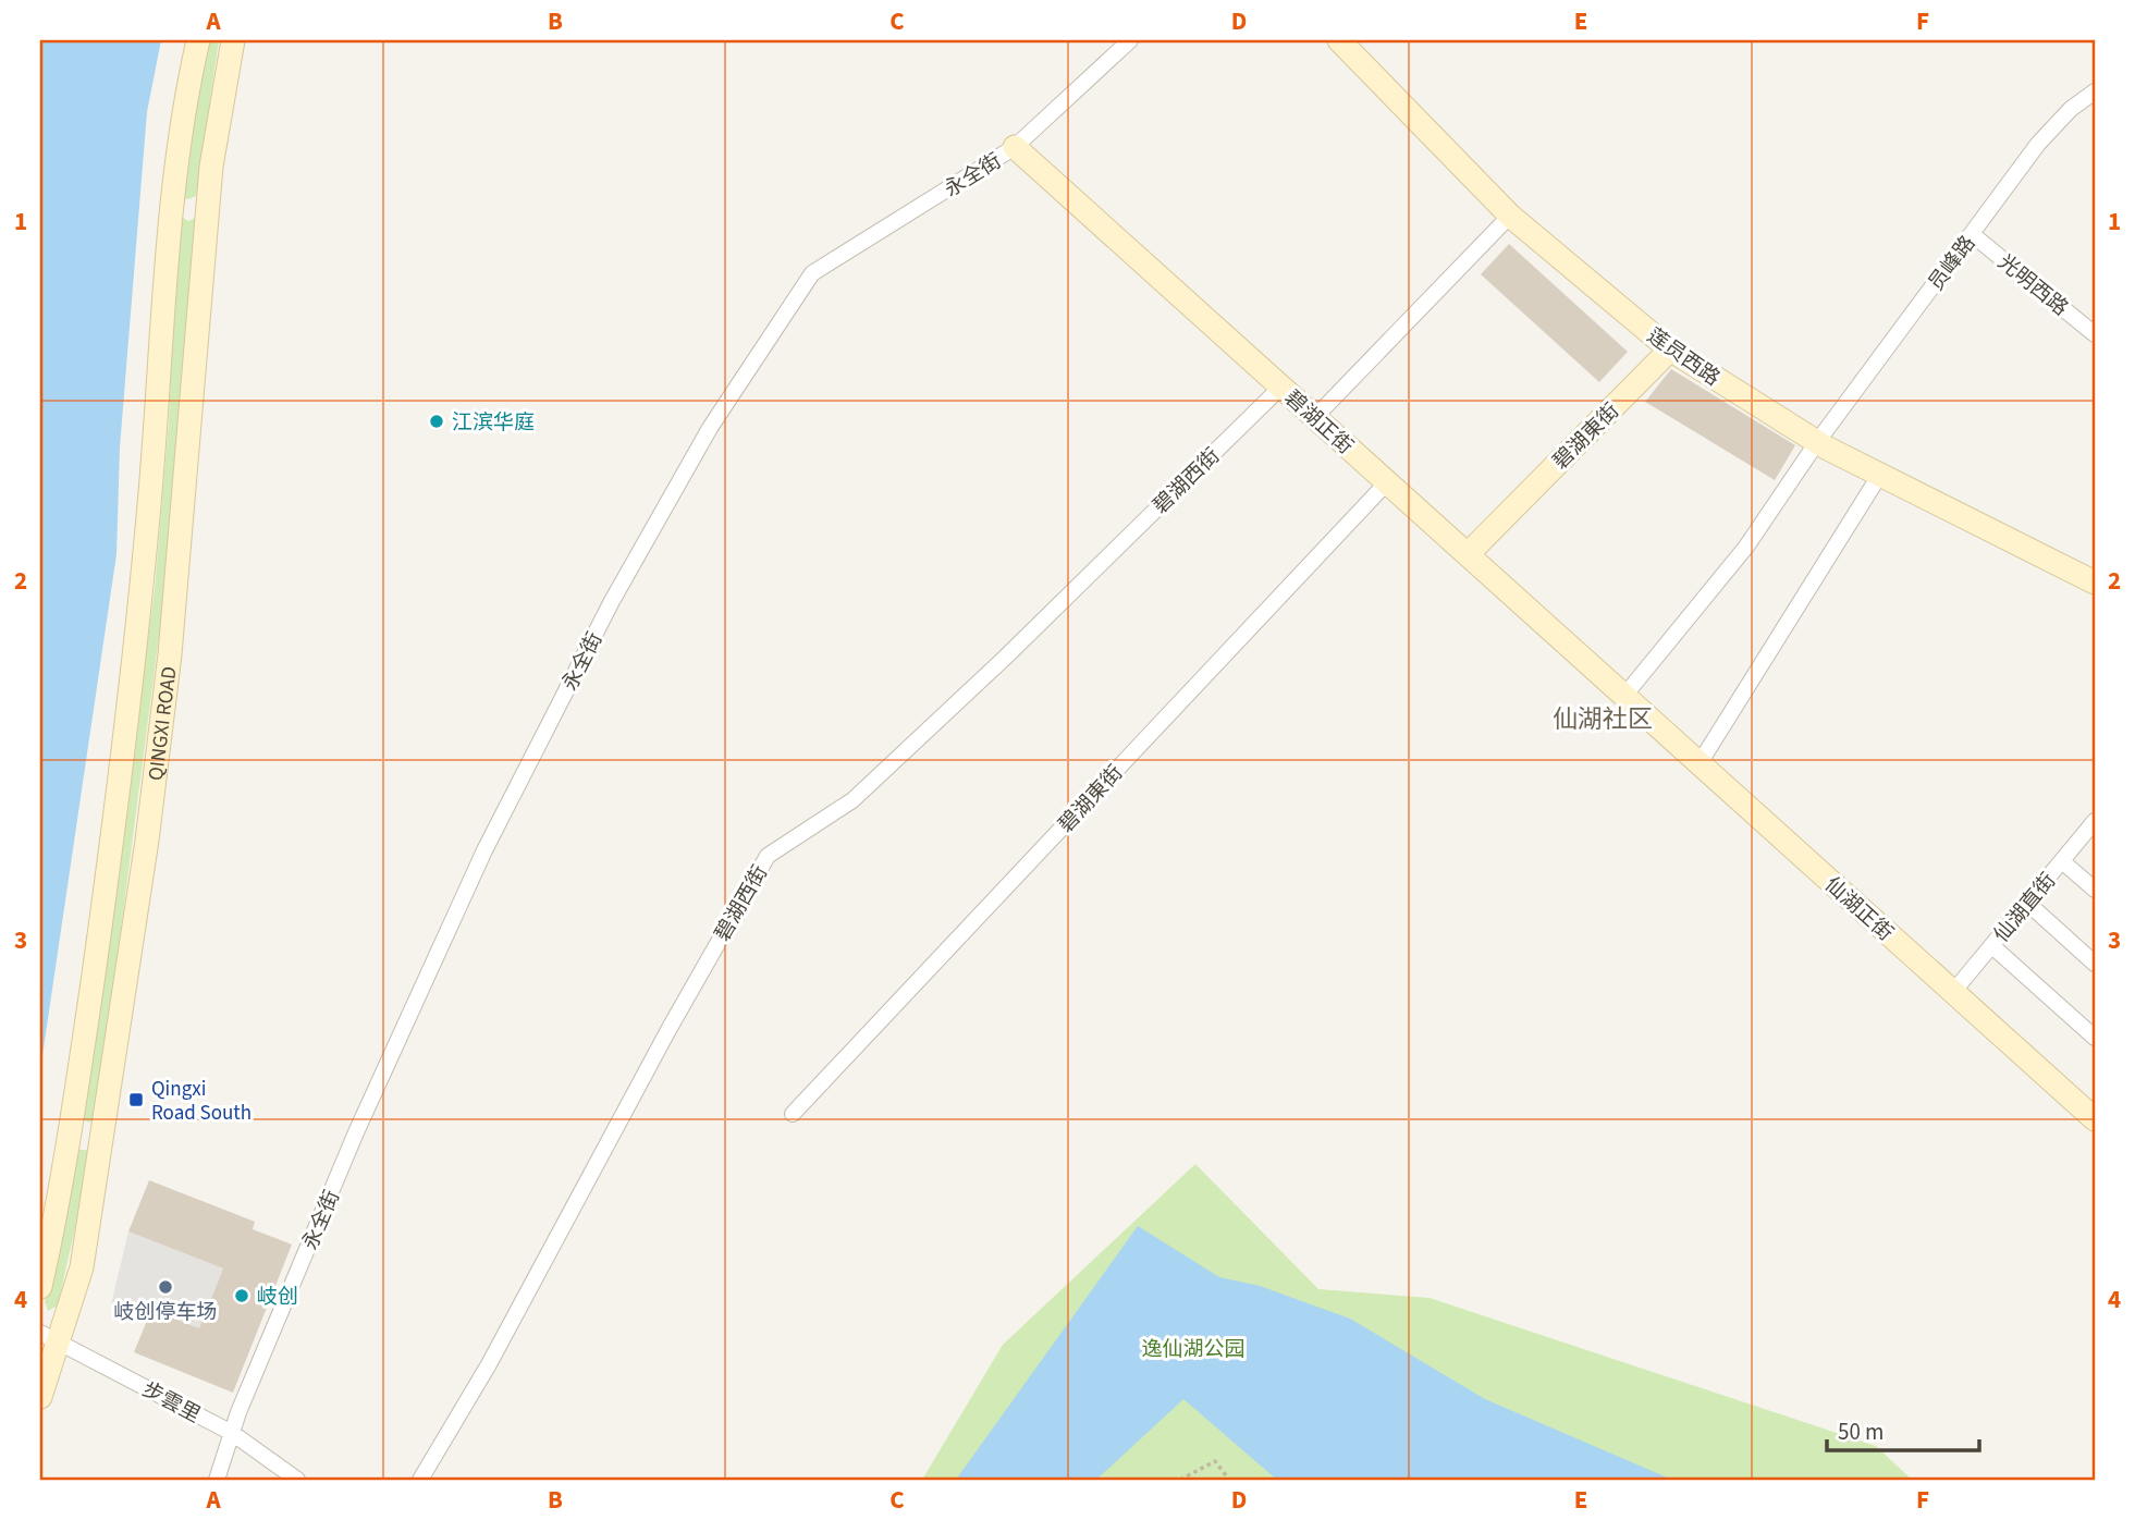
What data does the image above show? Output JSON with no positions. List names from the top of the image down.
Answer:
{
  "streets": {
    "main road": [
      "莲员西路",
      "碧湖正街",
      "碧湖東街",
      "QINGXI ROAD",
      "仙湖正街"
    ],
    "street": [
      "永全街",
      "员峰路",
      "光明西路",
      "碧湖西街",
      "仙湖直街",
      "步雲里"
    ]
  },
  "crossings": [
    ["永全街", "碧湖正街"],
    ["永全街", "步雲里"],
    ["员峰路", "光明西路"],
    ["员峰路", "莲员西路"],
    ["员峰路", "碧湖正街"],
    ["员峰路", "仙湖正街"],
    ["莲员西路", "碧湖東街"],
    ["碧湖正街", "碧湖東街"],
    ["碧湖正街", "碧湖西街"],
    ["碧湖正街", "仙湖正街"],
    ["QINGXI ROAD", "步雲里"],
    ["仙湖直街", "仙湖正街"]
  ],
  "districts": ["仙湖社区"],
  "parks": ["逸仙湖公园"],
  "places": {
    "other": ["江滨华庭", "岐创停车场", "岐创"],
    "transit": ["Qingxi Road South"]
  },
  "scale_bar": "50 m",
  "grid": {
    "columns": [
      "A",
      "B",
      "C",
      "D",
      "E",
      "F"
    ],
    "rows": [
      "1",
      "2",
      "3",
      "4"
    ]
  }
}
